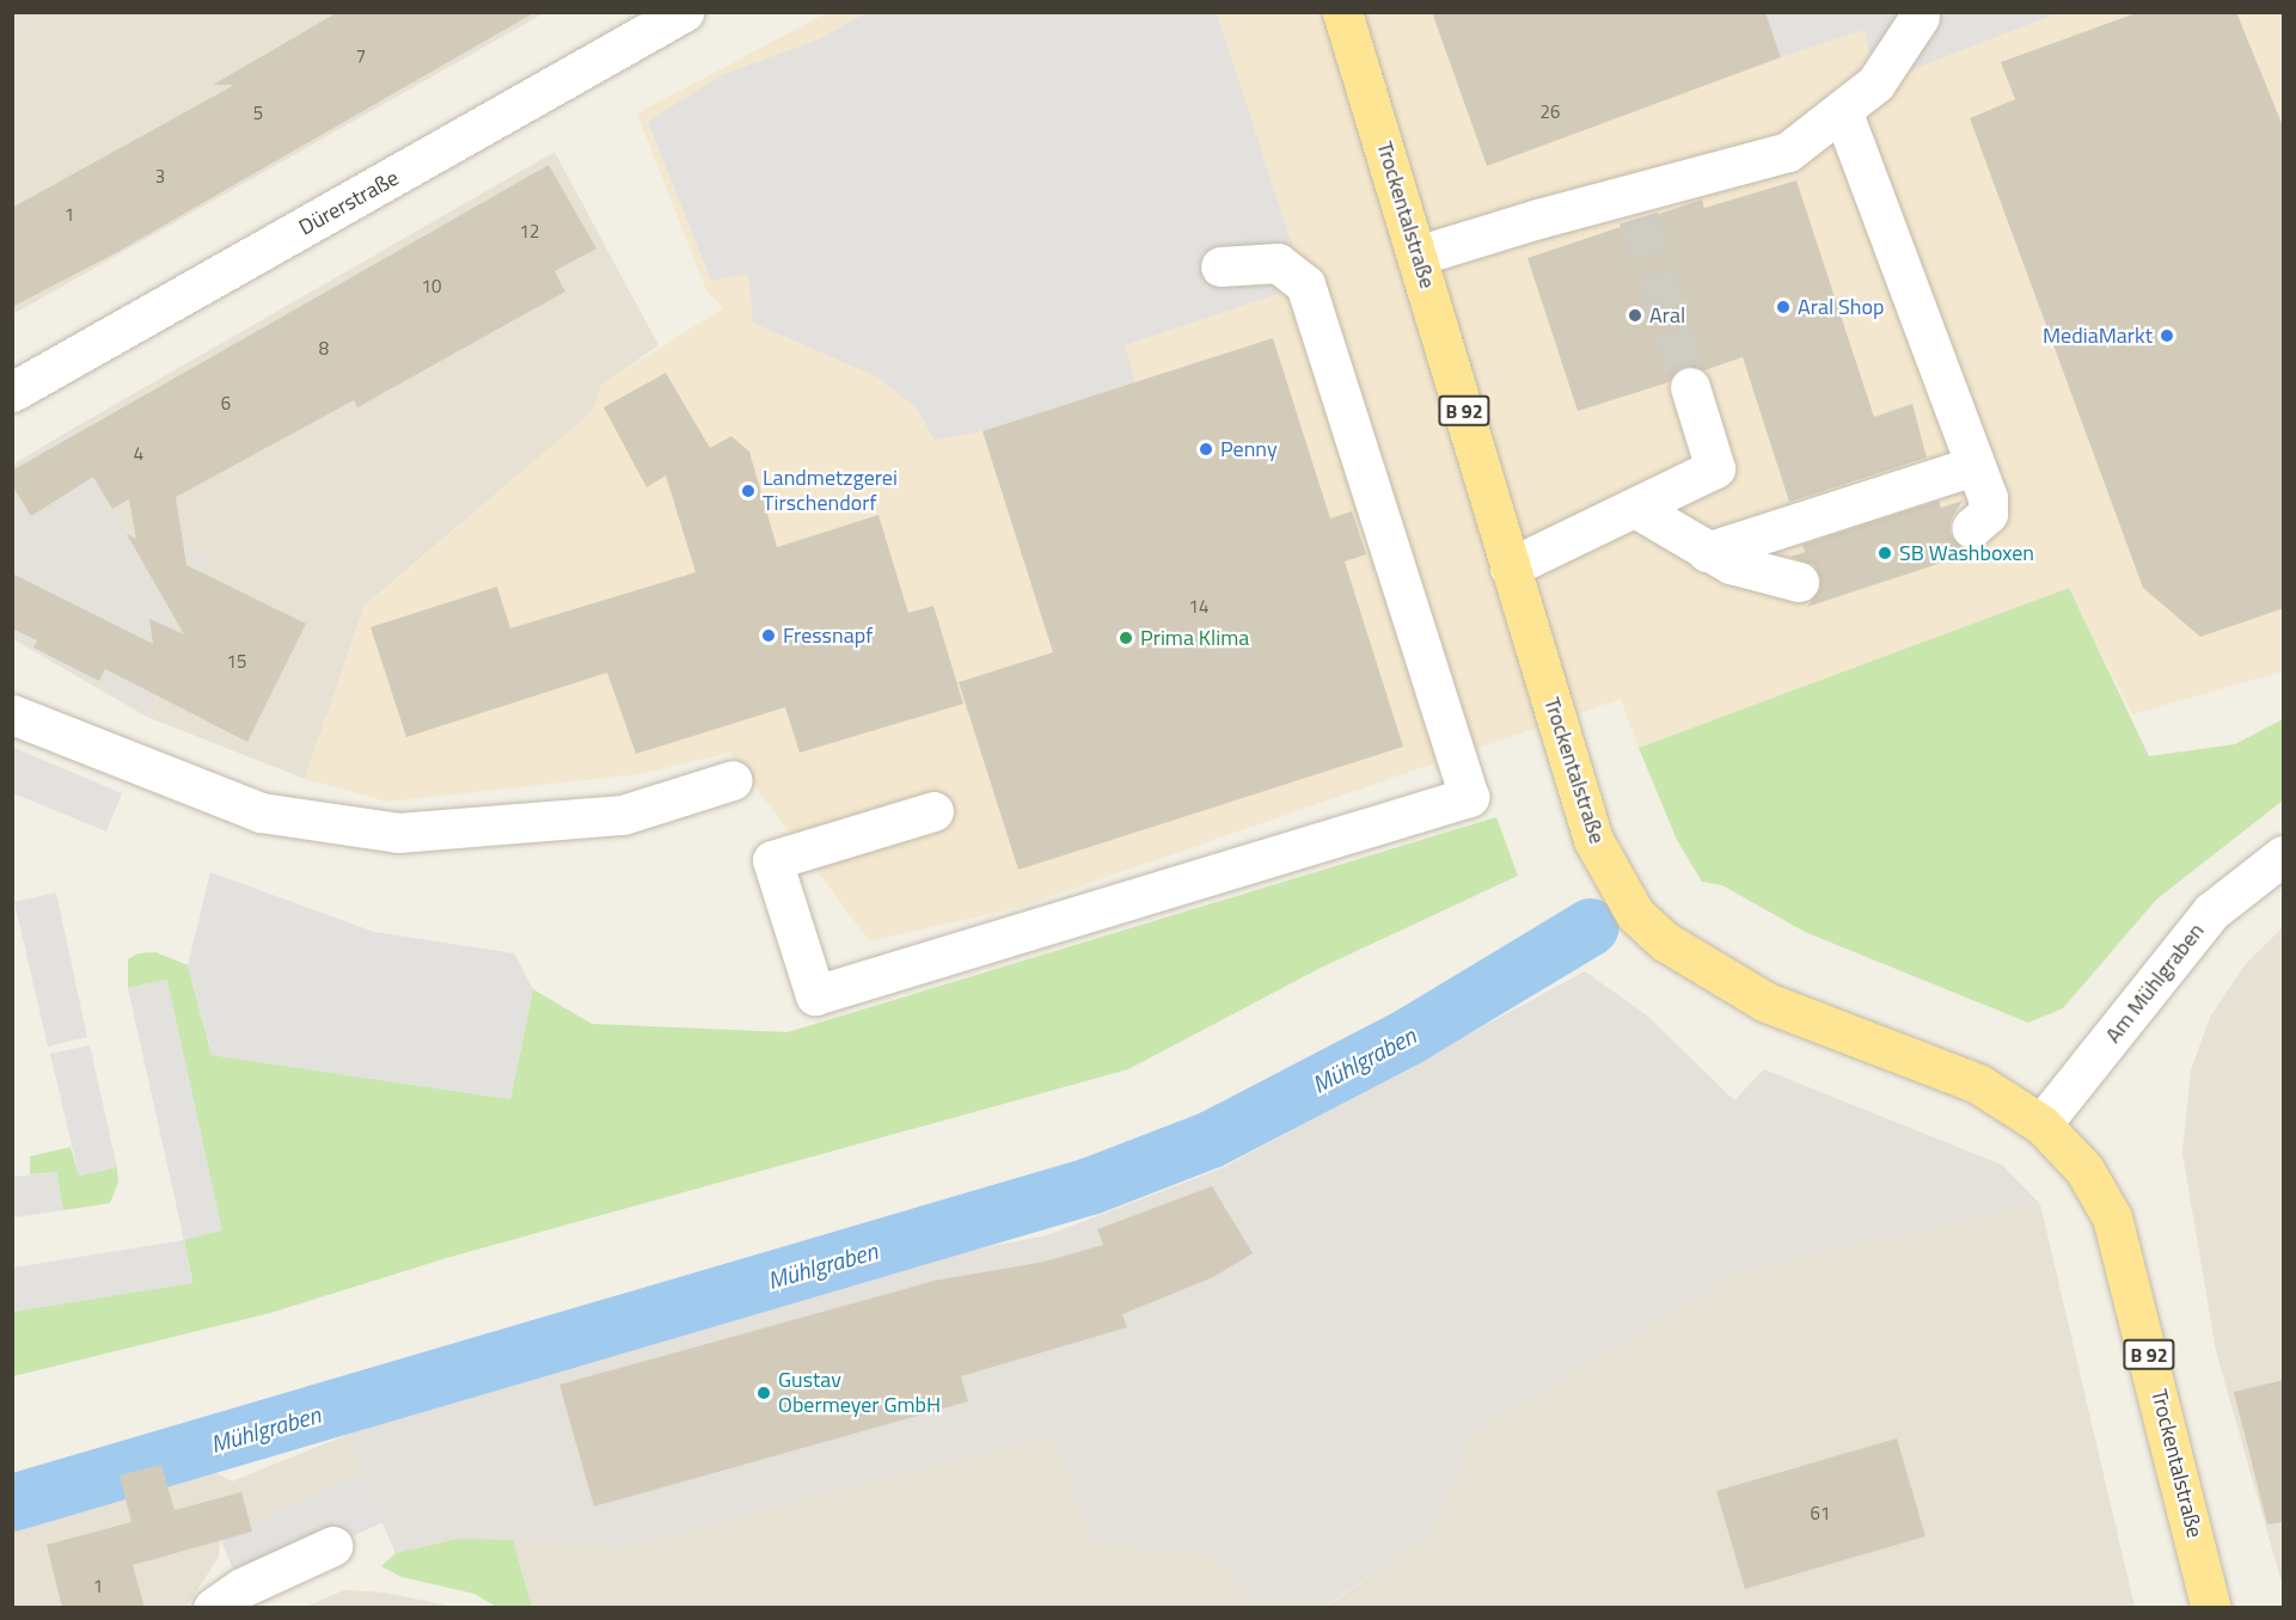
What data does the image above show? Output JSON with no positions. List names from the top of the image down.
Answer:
{
  "streets": {
    "main road": ["Trockentalstraße", "B 92"],
    "street": ["Dürerstraße", "Am Mühlgraben"]
  },
  "crossings": [
    ["Trockentalstraße", "Am Mühlgraben"]
  ],
  "water": ["Mühlgraben"],
  "places": [
    "Aral Shop",
    "Aral",
    "MediaMarkt",
    "Penny",
    "Landmetzgerei Tirschendorf",
    "SB Washboxen",
    "Fressnapf",
    "Prima Klima",
    "Gustav Obermeyer GmbH"
  ],
  "house_numbers": [
    "7",
    "26",
    "5",
    "3",
    "1",
    "12",
    "10",
    "8",
    "6",
    "4",
    "14",
    "15",
    "61",
    "1"
  ]
}
